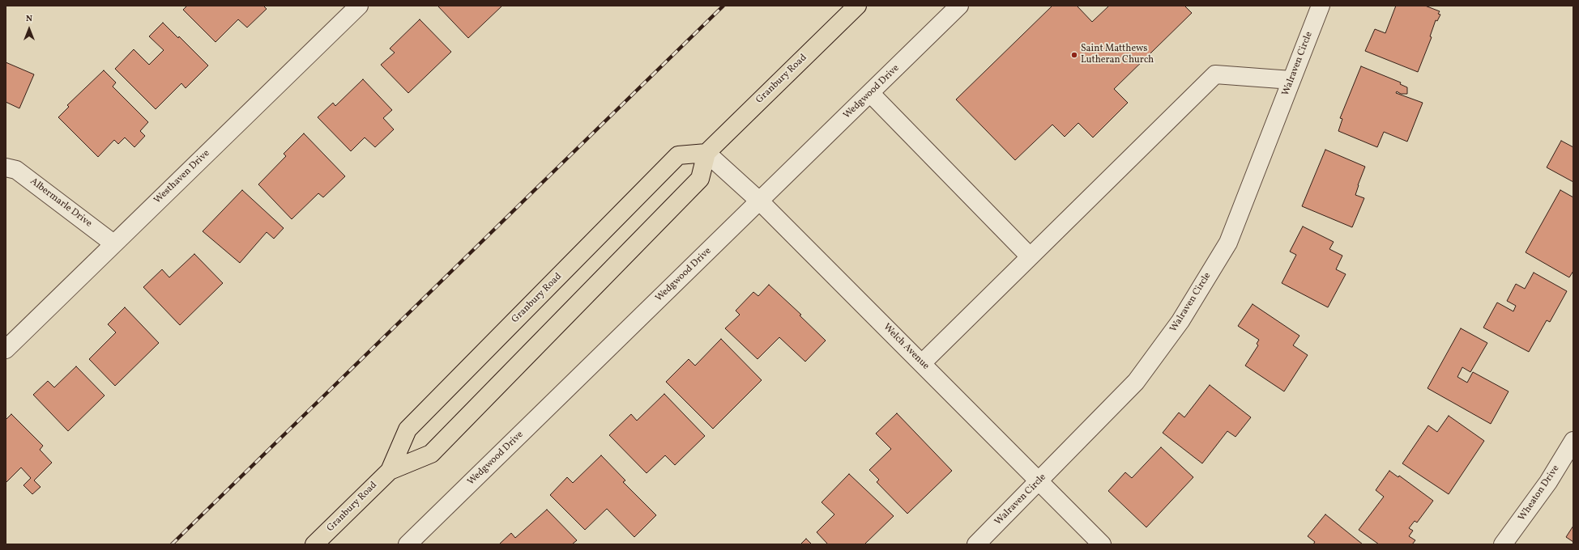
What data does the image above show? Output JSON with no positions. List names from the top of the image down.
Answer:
{
  "streets": {
    "main road": ["Granbury Road"],
    "street": [
      "Walraven Circle",
      "Wedgwood Drive",
      "Westhaven Drive",
      "Albermarle Drive",
      "Welch Avenue",
      "Wheaton Drive"
    ]
  },
  "crossings": [
    ["Walraven Circle", "Welch Avenue"],
    ["Granbury Road", "Welch Avenue"],
    ["Wedgwood Drive", "Welch Avenue"],
    ["Westhaven Drive", "Albermarle Drive"]
  ],
  "places": ["Saint Matthews Lutheran Church"],
  "north": "top"
}
